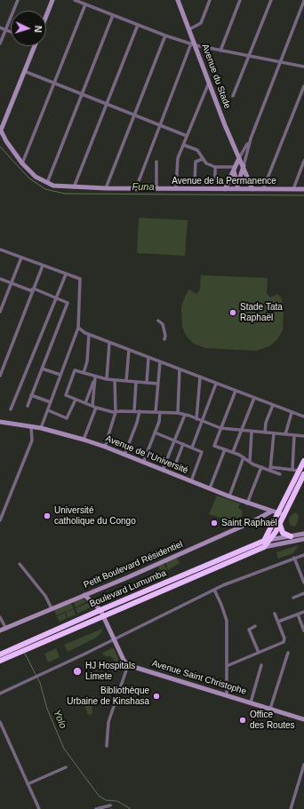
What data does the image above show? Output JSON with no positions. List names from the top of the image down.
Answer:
{
  "streets": {
    "highway": ["Boulevard Lumumba"],
    "street": [
      "Avenue du Stade",
      "Avenue de la Permanence",
      "Avenue de l’Université",
      "Petit Boulevard Résidentiel",
      "Avenue Saint Christophe"
    ]
  },
  "crossings": [
    ["Avenue du Stade", "Avenue de la Permanence"],
    ["Avenue de l’Université", "Petit Boulevard Résidentiel"]
  ],
  "water": ["Funa", "Yolo"],
  "places": [
    "Stade Tata Raphaël",
    "Université catholique du Congo",
    "Saint Raphaël",
    "HJ Hospitals Limete",
    "Bibliothèque Urbaine de Kinshasa",
    "Office des Routes"
  ],
  "north": "right"
}
